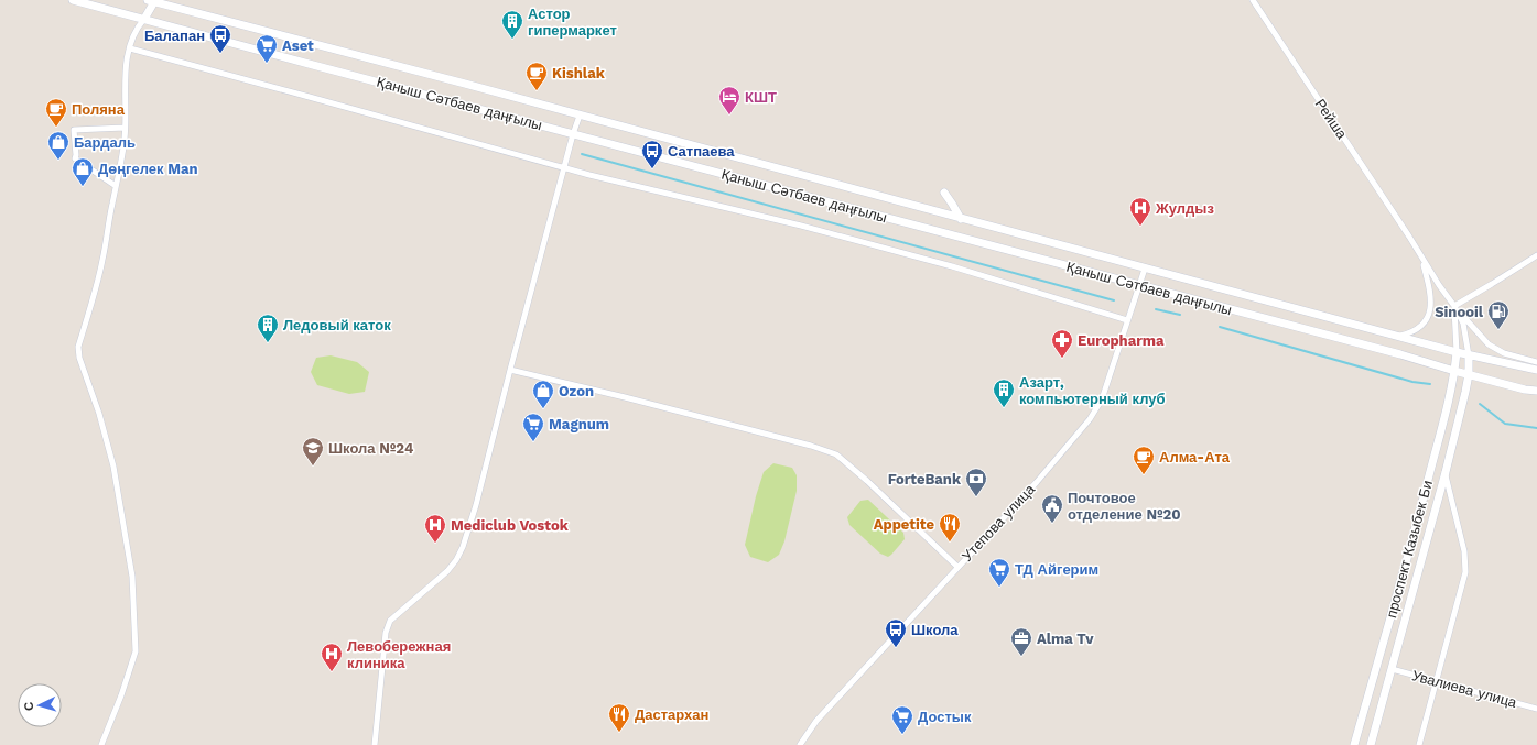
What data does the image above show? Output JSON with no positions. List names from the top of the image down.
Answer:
{
  "streets": {
    "main road": ["Қаныш Сәтбаев даңғылы", "проспект Казыбек Би"],
    "street": ["Рейша", "Утепова улица", "Увалиева улица"]
  },
  "crossings": [
    ["Қаныш Сәтбаев даңғылы", "Утепова улица"],
    ["Қаныш Сәтбаев даңғылы", "проспект Казыбек Би"],
    ["проспект Казыбек Би", "Увалиева улица"]
  ],
  "places": {
    "building": ["Астор гипермаркет", "Ледовый каток", "Азарт, компьютерный клуб"],
    "bus stop": ["Балапан", "Сатпаева", "Школа"],
    "supermarket": [
      "Aset",
      "Magnum",
      "ТД Айгерим",
      "Достык"
    ],
    "cafe": ["Kishlak", "Поляна", "Алма-Ата"],
    "hotel": ["КШТ"],
    "shop": ["Бардаль", "Дөңгелек Man", "Ozon"],
    "hospital": ["Жулдыз", "Mediclub Vostok", "Левобережная клиника"],
    "fuel station": ["Sinooil"],
    "pharmacy": ["Europharma"],
    "school or university": ["Школа №24"],
    "bank": ["ForteBank"],
    "public building": ["Почтовое отделение №20"],
    "restaurant": ["Appetite", "Дастархан"],
    "office": ["Alma Tv"]
  },
  "north": "left"
}
